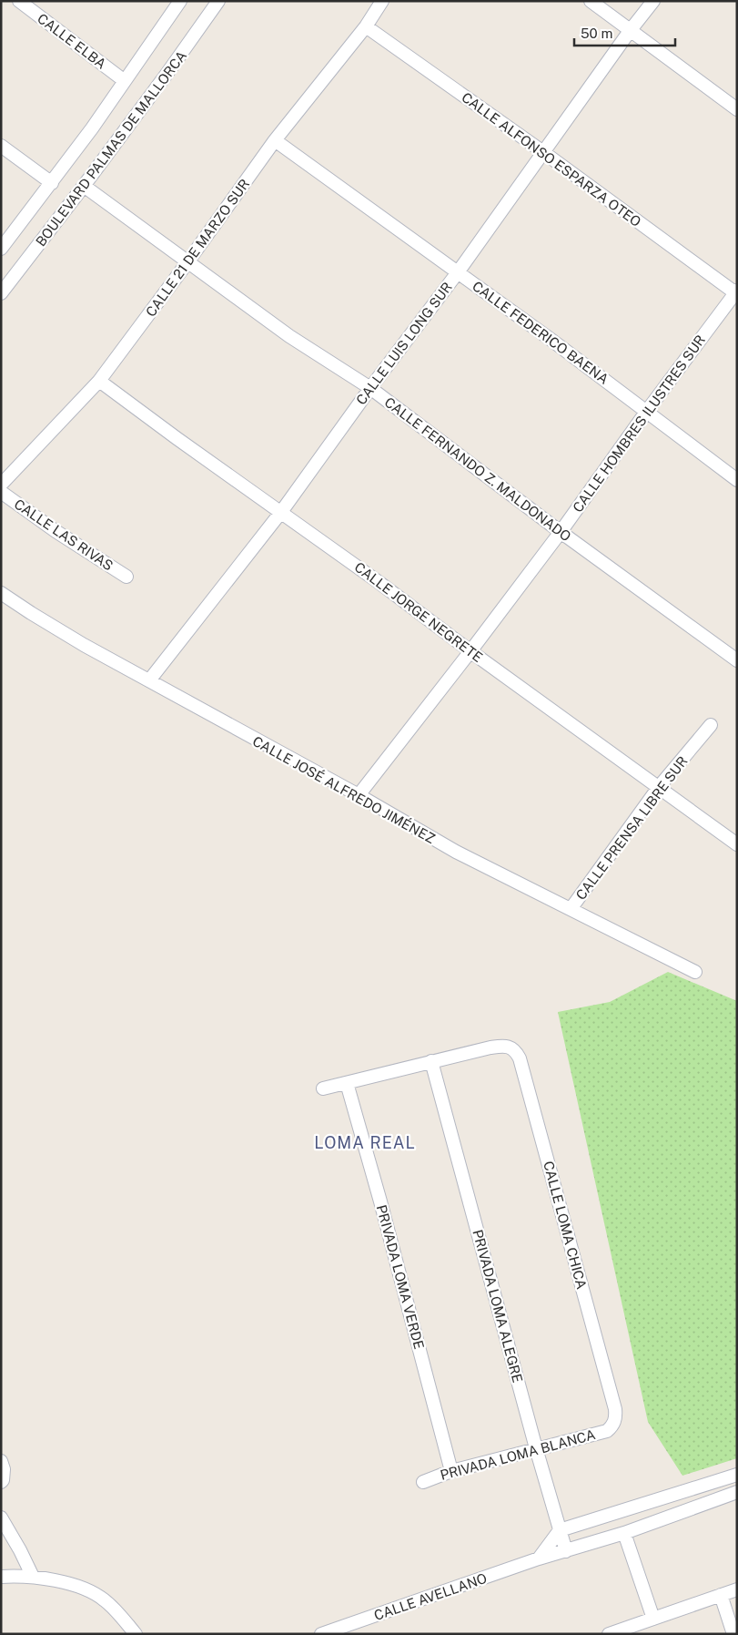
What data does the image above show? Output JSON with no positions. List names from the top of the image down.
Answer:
{
  "streets": {
    "street": [
      "CALLE ELBA",
      "BOULEVARD PALMAS DE MALLORCA",
      "CALLE ALFONSO ESPARZA OTEO",
      "CALLE 21 DE MARZO SUR",
      "CALLE FEDERICO BAENA",
      "CALLE LUIS LONG SUR",
      "CALLE HOMBRES ILUSTRES SUR",
      "CALLE FERNANDO Z. MALDONADO",
      "CALLE LAS RIVAS",
      "CALLE JORGE NEGRETE",
      "CALLE JOSÉ ALFREDO JIMÉNEZ",
      "CALLE PRENSA LIBRE SUR",
      "CALLE LOMA CHICA",
      "PRIVADA LOMA VERDE",
      "PRIVADA LOMA ALEGRE",
      "PRIVADA LOMA BLANCA",
      "CALLE AVELLANO"
    ]
  },
  "crossings": [
    ["CALLE ELBA", "BOULEVARD PALMAS DE MALLORCA"],
    ["BOULEVARD PALMAS DE MALLORCA", "CALLE FERNANDO Z. MALDONADO"],
    ["CALLE ALFONSO ESPARZA OTEO", "CALLE 21 DE MARZO SUR"],
    ["CALLE ALFONSO ESPARZA OTEO", "CALLE LUIS LONG SUR"],
    ["CALLE ALFONSO ESPARZA OTEO", "CALLE HOMBRES ILUSTRES SUR"],
    ["CALLE 21 DE MARZO SUR", "CALLE FEDERICO BAENA"],
    ["CALLE 21 DE MARZO SUR", "CALLE FERNANDO Z. MALDONADO"],
    ["CALLE 21 DE MARZO SUR", "CALLE JORGE NEGRETE"],
    ["CALLE FEDERICO BAENA", "CALLE LUIS LONG SUR"],
    ["CALLE FEDERICO BAENA", "CALLE HOMBRES ILUSTRES SUR"],
    ["CALLE LUIS LONG SUR", "CALLE FERNANDO Z. MALDONADO"],
    ["CALLE LUIS LONG SUR", "CALLE JORGE NEGRETE"],
    ["CALLE LUIS LONG SUR", "CALLE JOSÉ ALFREDO JIMÉNEZ"],
    ["CALLE HOMBRES ILUSTRES SUR", "CALLE FERNANDO Z. MALDONADO"],
    ["CALLE HOMBRES ILUSTRES SUR", "CALLE JORGE NEGRETE"],
    ["CALLE HOMBRES ILUSTRES SUR", "CALLE JOSÉ ALFREDO JIMÉNEZ"],
    ["CALLE JORGE NEGRETE", "CALLE PRENSA LIBRE SUR"],
    ["CALLE JOSÉ ALFREDO JIMÉNEZ", "CALLE PRENSA LIBRE SUR"],
    ["CALLE LOMA CHICA", "PRIVADA LOMA ALEGRE"],
    ["CALLE LOMA CHICA", "PRIVADA LOMA BLANCA"],
    ["PRIVADA LOMA VERDE", "PRIVADA LOMA BLANCA"],
    ["PRIVADA LOMA ALEGRE", "PRIVADA LOMA BLANCA"],
    ["PRIVADA LOMA ALEGRE", "CALLE AVELLANO"]
  ],
  "districts": ["LOMA REAL"],
  "scale_bar": "50 m"
}
